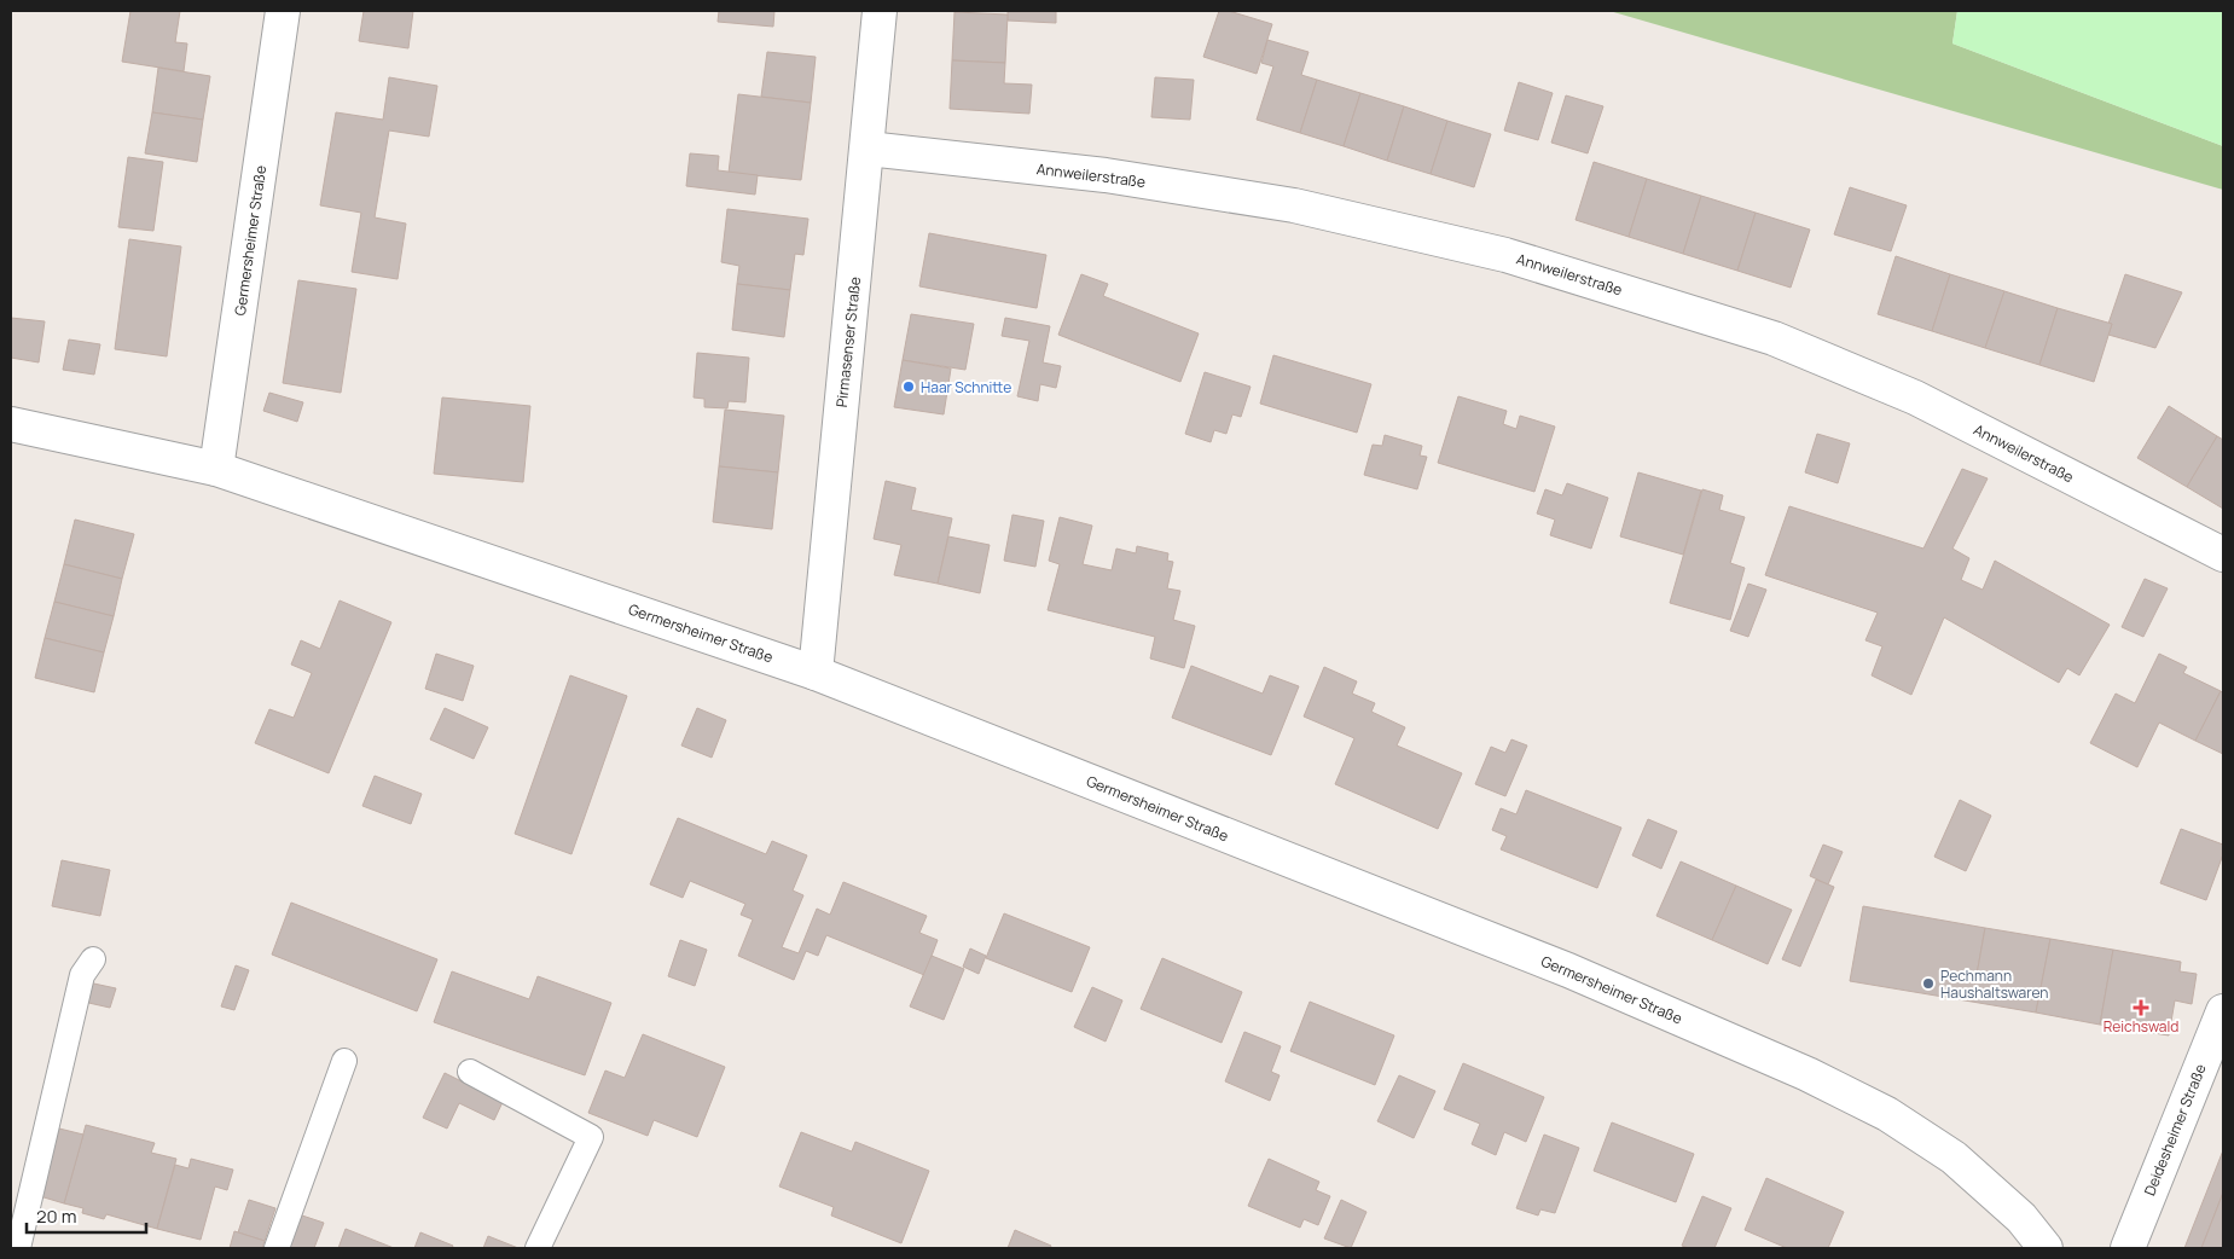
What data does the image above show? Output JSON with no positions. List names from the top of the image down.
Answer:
{
  "streets": {
    "street": [
      "Annweilerstraße",
      "Germersheimer Straße",
      "Pirmasenser Straße",
      "Deidesheimer Straße"
    ]
  },
  "crossings": [
    ["Annweilerstraße", "Pirmasenser Straße"],
    ["Germersheimer Straße", "Pirmasenser Straße"]
  ],
  "places": {
    "other": ["Haar Schnitte", "Pechmann Haushaltswaren"],
    "health": ["Reichswald"]
  },
  "scale_bar": "20 m"
}
